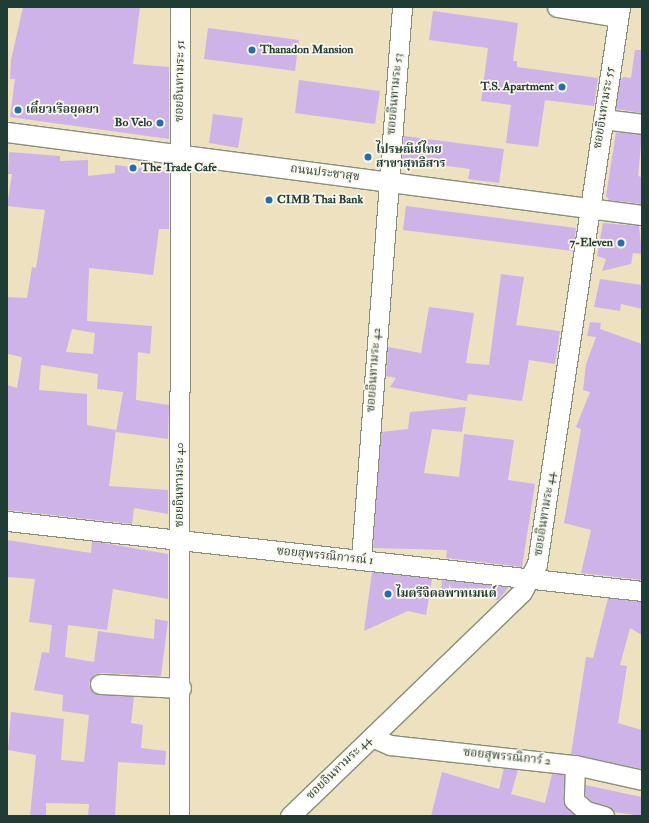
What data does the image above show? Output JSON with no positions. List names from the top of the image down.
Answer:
{
  "streets": {
    "street": [
      "ซอยอินทามระ 51",
      "ซอยอินทามระ 53",
      "ซอยอินทามระ 55",
      "ถนนประชาสุข",
      "ซอยอินทามระ 42",
      "ซอยอินทามระ 40",
      "ซอยอินทามระ 44",
      "ซอยสุพรรณิการณ์ 1",
      "ซอยสุพรรณิการ์ 2"
    ]
  },
  "crossings": [
    ["ซอยอินทามระ 51", "ถนนประชาสุข"],
    ["ซอยอินทามระ 51", "ซอยอินทามระ 40"],
    ["ซอยอินทามระ 53", "ถนนประชาสุข"],
    ["ซอยอินทามระ 53", "ซอยอินทามระ 42"],
    ["ซอยอินทามระ 55", "ถนนประชาสุข"],
    ["ซอยอินทามระ 55", "ซอยอินทามระ 44"],
    ["ถนนประชาสุข", "ซอยอินทามระ 42"],
    ["ถนนประชาสุข", "ซอยอินทามระ 40"],
    ["ถนนประชาสุข", "ซอยอินทามระ 44"],
    ["ซอยอินทามระ 42", "ซอยสุพรรณิการณ์ 1"],
    ["ซอยอินทามระ 40", "ซอยสุพรรณิการณ์ 1"],
    ["ซอยอินทามระ 44", "ซอยสุพรรณิการณ์ 1"],
    ["ซอยอินทามระ 44", "ซอยสุพรรณิการ์ 2"]
  ],
  "places": [
    "Thanadon Mansion",
    "T.S. Apartment",
    "เตี๋ยวเรือยุดยา",
    "Bo Velo",
    "ไปรษณีย์ไทย สาขาสุทธิสาร",
    "The Trade Cafe",
    "CIMB Thai Bank",
    "7-Eleven",
    "ไมตรีจิตอพาทเมนต์"
  ]
}
